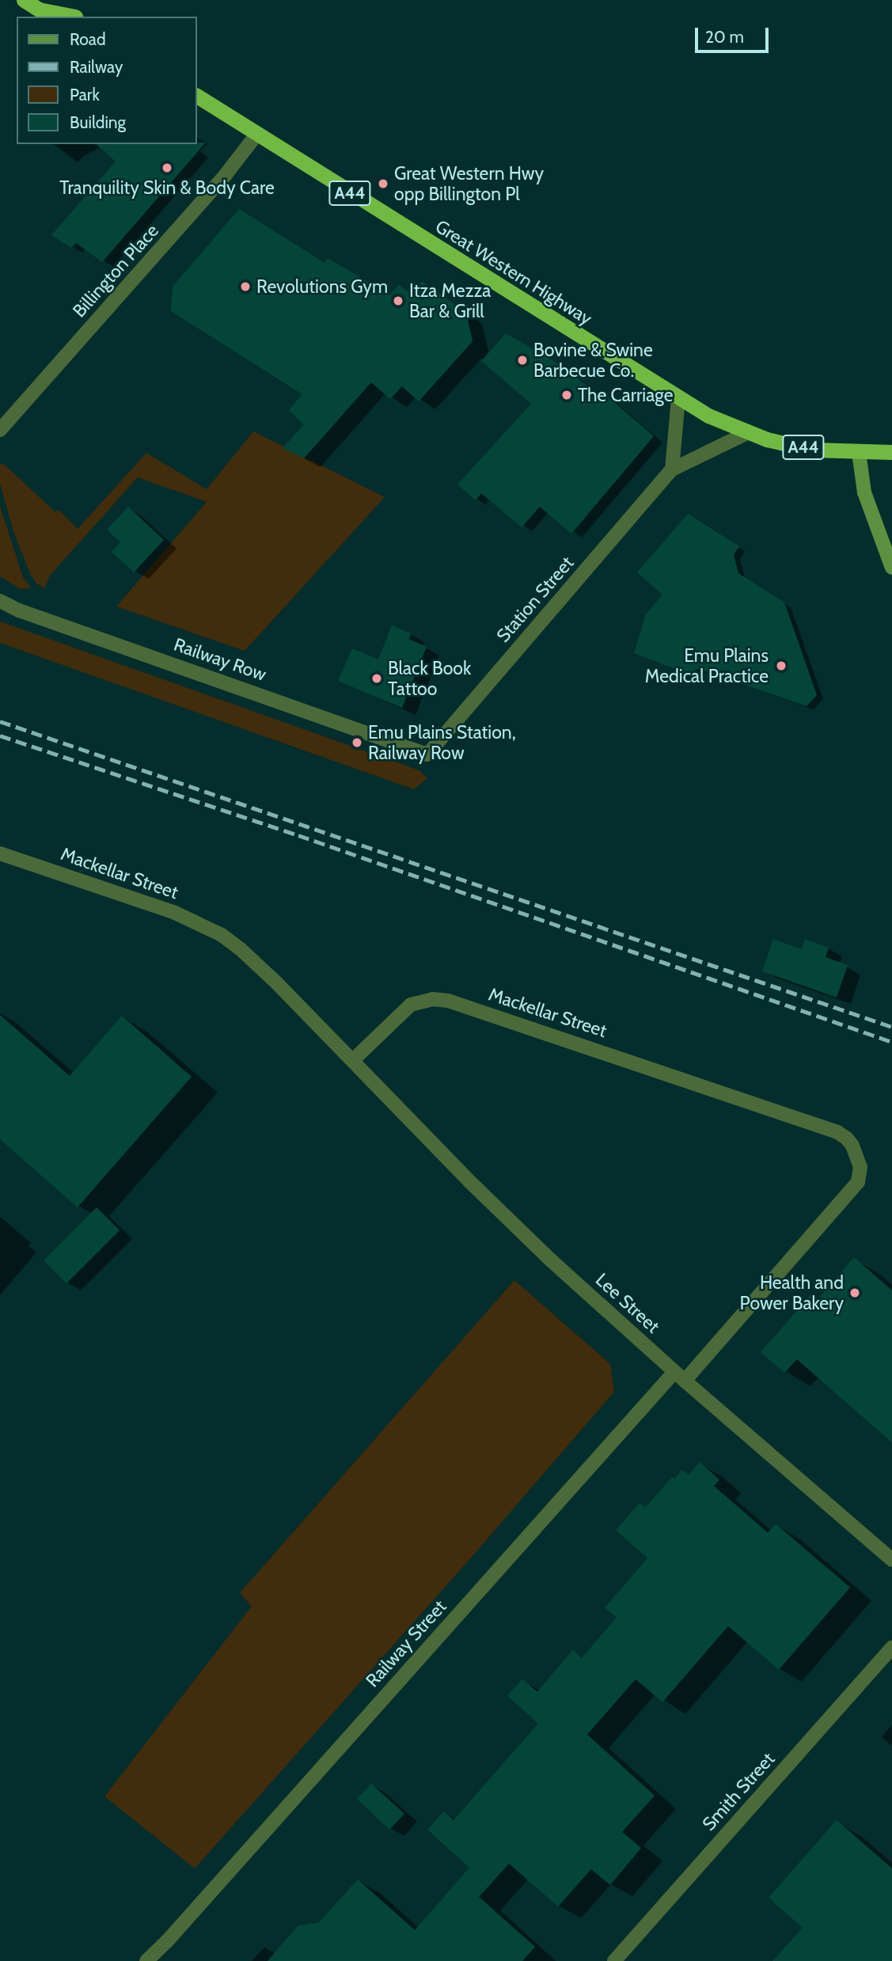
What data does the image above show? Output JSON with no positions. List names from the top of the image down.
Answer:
{
  "streets": {
    "highway": ["A44", "Great Western Highway"],
    "street": [
      "Billington Place",
      "Station Street",
      "Railway Row",
      "Mackellar Street",
      "Lee Street",
      "Railway Street",
      "Smith Street"
    ]
  },
  "crossings": [
    ["Billington Place", "Great Western Highway"],
    ["Great Western Highway", "Station Street"],
    ["Station Street", "Railway Row"],
    ["Mackellar Street", "Lee Street"],
    ["Mackellar Street", "Railway Street"],
    ["Lee Street", "Railway Street"]
  ],
  "places": [
    "Tranquility Skin & Body Care",
    "Great Western Hwy opp Billington Pl",
    "Revolutions Gym",
    "Itza Mezza Bar & Grill",
    "Bovine & Swine Barbecue Co.",
    "The Carriage",
    "Emu Plains Medical Practice",
    "Black Book Tattoo",
    "Emu Plains Station, Railway Row",
    "Health and Power Bakery"
  ],
  "legend": [
    "Road",
    "Railway",
    "Park",
    "Building"
  ],
  "scale_bar": "20 m"
}
